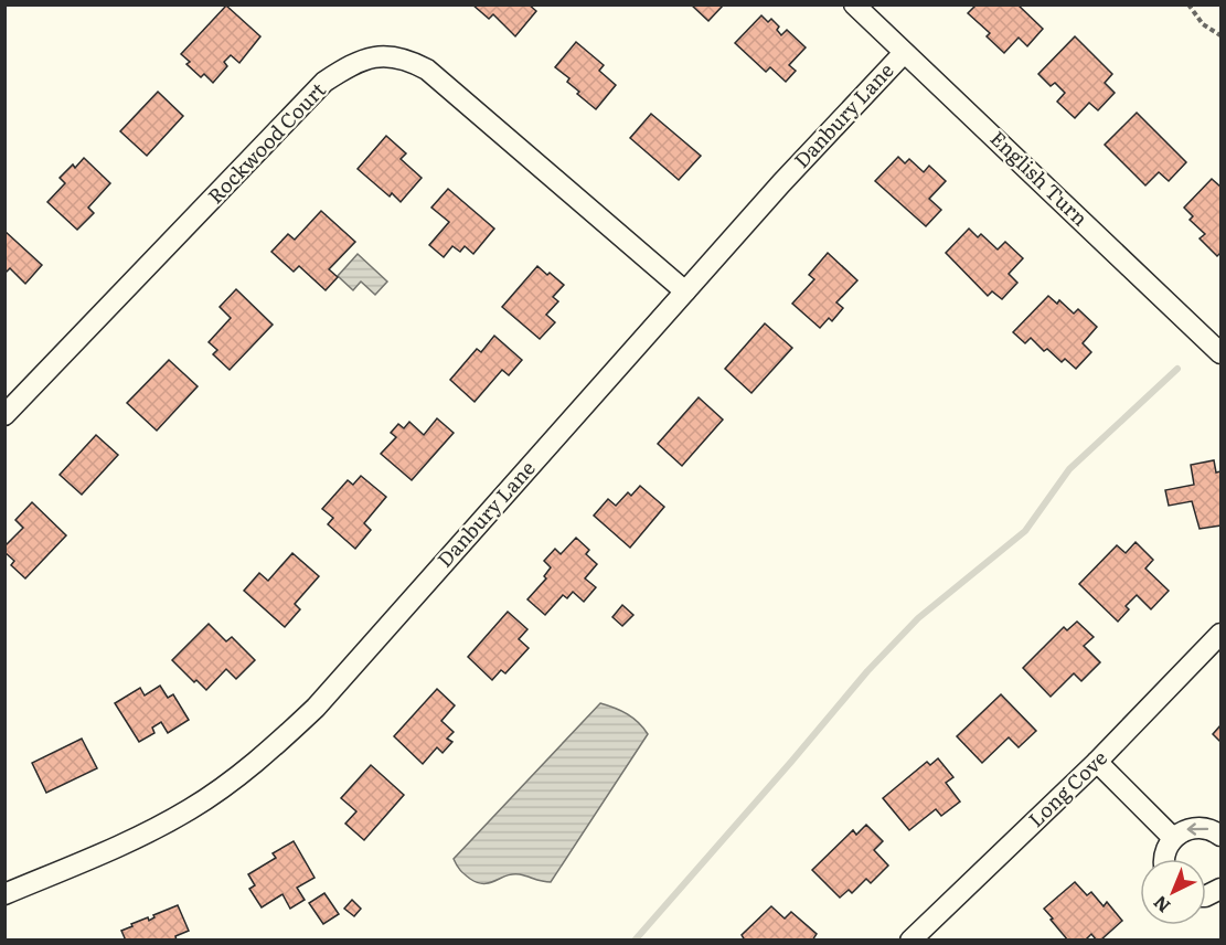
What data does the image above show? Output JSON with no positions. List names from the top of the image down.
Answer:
{
  "streets": {
    "street": [
      "Danbury Lane",
      "Rockwood Court",
      "English Turn",
      "Long Cove"
    ]
  },
  "crossings": [
    ["Danbury Lane", "Rockwood Court"],
    ["Danbury Lane", "English Turn"]
  ],
  "north": "bottom left"
}
